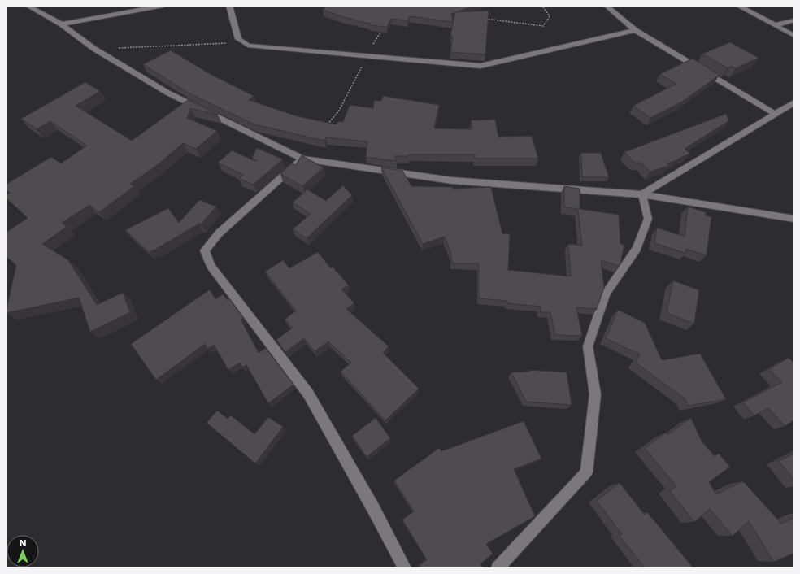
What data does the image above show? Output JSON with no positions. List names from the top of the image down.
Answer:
{
  "north": "top"
}
